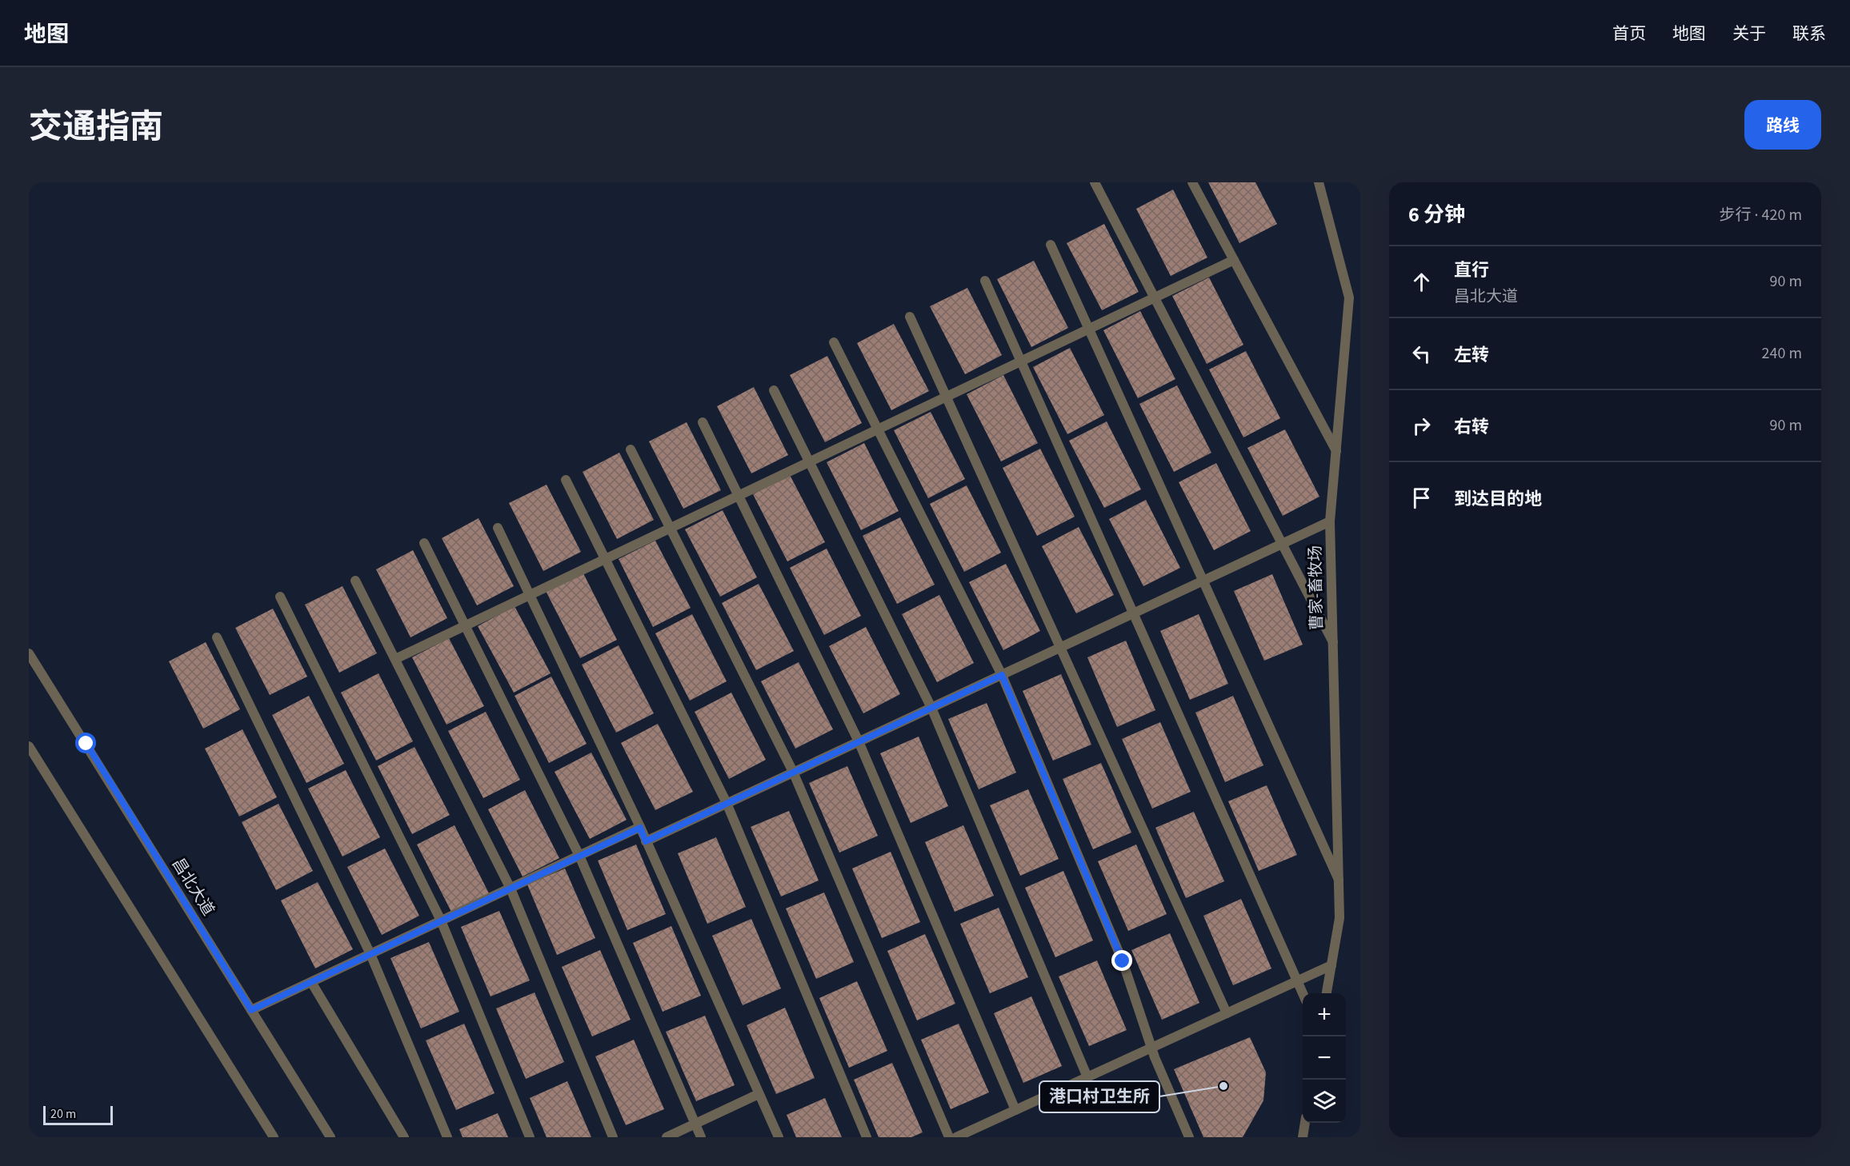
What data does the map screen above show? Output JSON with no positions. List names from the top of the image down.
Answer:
{
  "streets": {
    "street": ["曹家-畜牧场", "昌北大道"]
  },
  "places": ["港口村卫生所"],
  "scale_bar": "20 m",
  "page": {
    "header": "地图",
    "nav": [
      "首页",
      "地图",
      "关于",
      "联系"
    ],
    "title": "交通指南",
    "buttons": "路线",
    "heading": ["6 分钟", "步行 · 420 m"],
    "list": [
      ["直行", "昌北大道", "90 m"],
      ["左转", "240 m"],
      ["右转", "90 m"],
      "到达目的地"
    ],
    "map_buttons": ["+", "−"],
    "scale": "20 m"
  }
}
